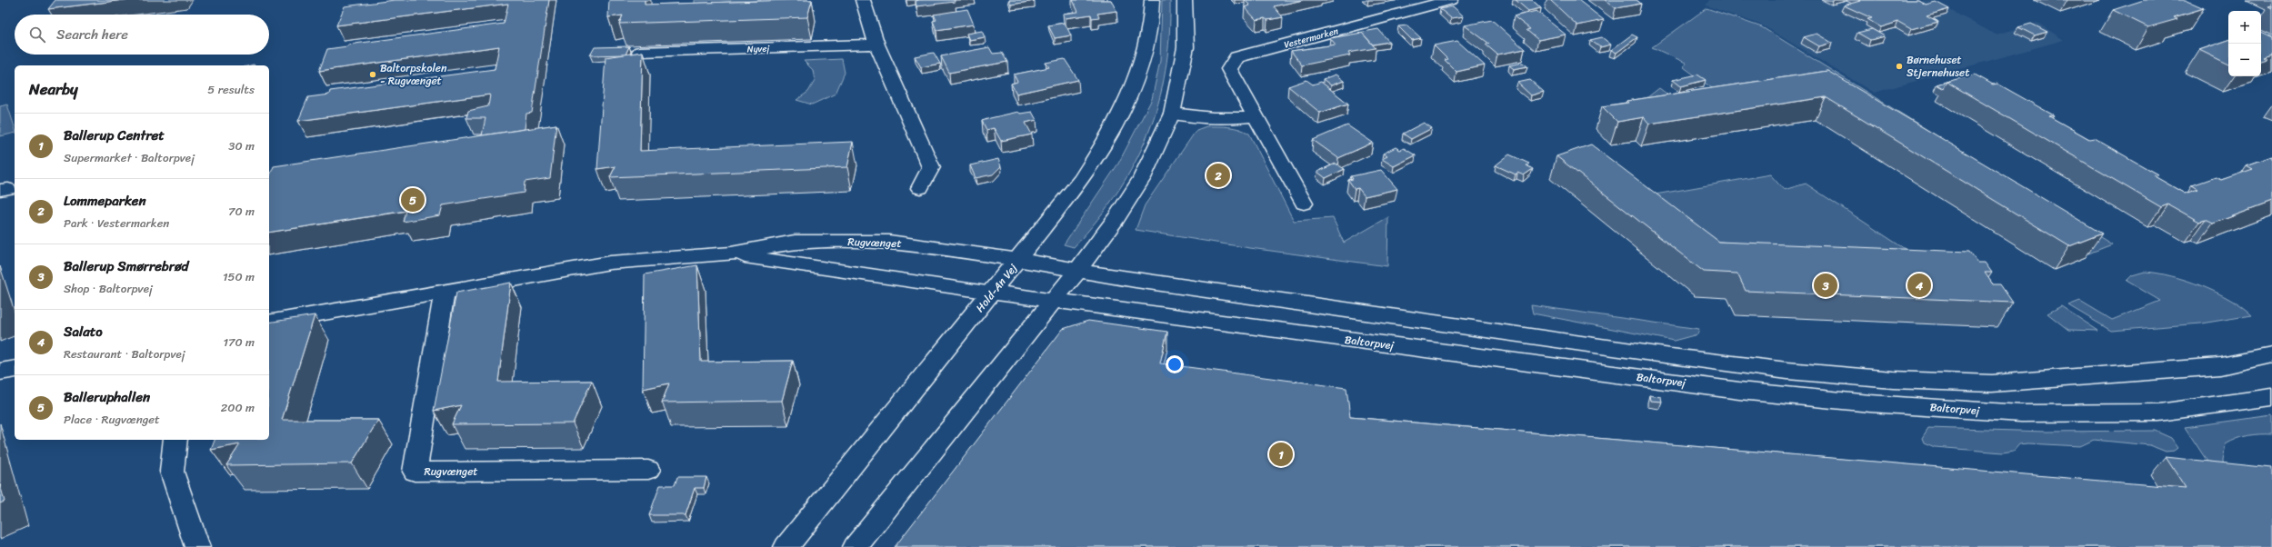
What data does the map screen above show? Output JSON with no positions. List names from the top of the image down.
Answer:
{
  "streets": {
    "street": [
      "Vestermarken",
      "Nyvej",
      "Rugvænget",
      "Hold-An Vej",
      "Baltorpvej"
    ]
  },
  "crossings": [
    ["Rugvænget", "Hold-An Vej"],
    ["Rugvænget", "Baltorpvej"],
    ["Hold-An Vej", "Baltorpvej"]
  ],
  "places": ["Børnehuset Stjernehuset", "Baltorpskolen - Rugvænget"],
  "page": {
    "map_buttons": ["+", "−"],
    "search": "Search here",
    "heading": ["Nearby", "5 results"],
    "list": [
      {
        "mark": "1",
        "name": "Ballerup Centret",
        "note": "Supermarket · Baltorpvej",
        "value": "30 m"
      },
      {
        "mark": "2",
        "name": "Lommeparken",
        "note": "Park · Vestermarken",
        "value": "70 m"
      },
      {
        "mark": "3",
        "name": "Ballerup Smørrebrød",
        "note": "Shop · Baltorpvej",
        "value": "150 m"
      },
      {
        "mark": "4",
        "name": "Salato",
        "note": "Restaurant · Baltorpvej",
        "value": "170 m"
      },
      {
        "mark": "5",
        "name": "Balleruphallen",
        "note": "Place · Rugvænget",
        "value": "200 m"
      }
    ],
    "pins": [
      "2",
      "5",
      "3",
      "4",
      "1"
    ]
  }
}
